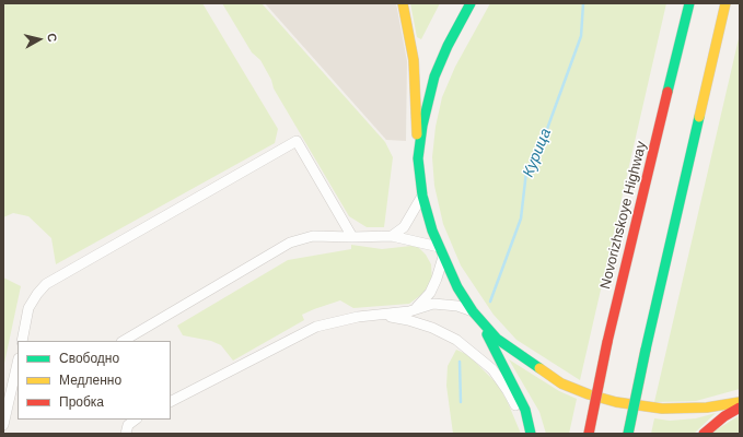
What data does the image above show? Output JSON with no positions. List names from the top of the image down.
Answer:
{
  "streets": {
    "main road": ["Novorizhskoye Highway"]
  },
  "water": ["Курица"],
  "legend": ["Свободно", "Медленно", "Пробка"],
  "north": "right"
}
